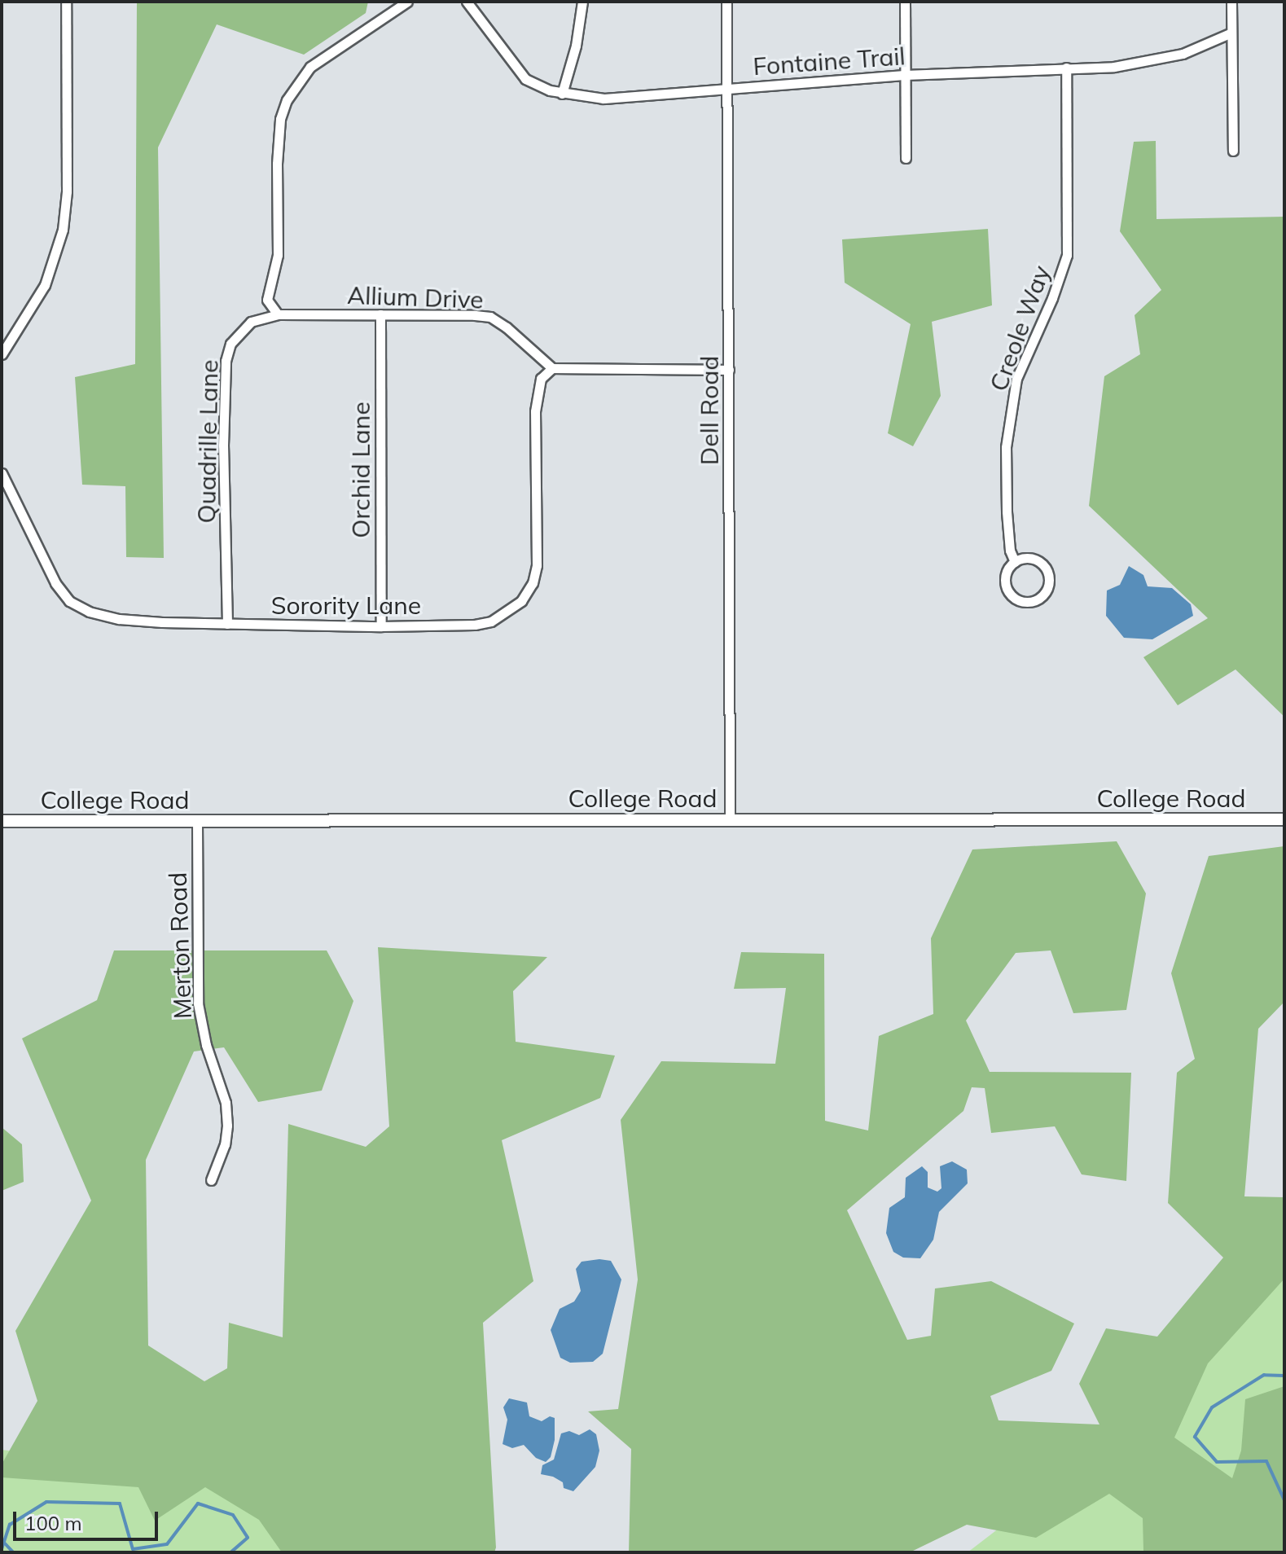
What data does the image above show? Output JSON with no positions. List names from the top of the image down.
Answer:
{
  "streets": {
    "street": [
      "Fontaine Trail",
      "Allium Drive",
      "Creole Way",
      "Dell Road",
      "Quadrille Lane",
      "Orchid Lane",
      "Sorority Lane",
      "College Road",
      "Merton Road"
    ]
  },
  "crossings": [
    ["Fontaine Trail", "Creole Way"],
    ["Fontaine Trail", "Dell Road"],
    ["Allium Drive", "Quadrille Lane"],
    ["Allium Drive", "Orchid Lane"],
    ["Allium Drive", "Sorority Lane"],
    ["Dell Road", "College Road"],
    ["Quadrille Lane", "Sorority Lane"],
    ["Orchid Lane", "Sorority Lane"],
    ["College Road", "Merton Road"]
  ],
  "scale_bar": "100 m"
}
